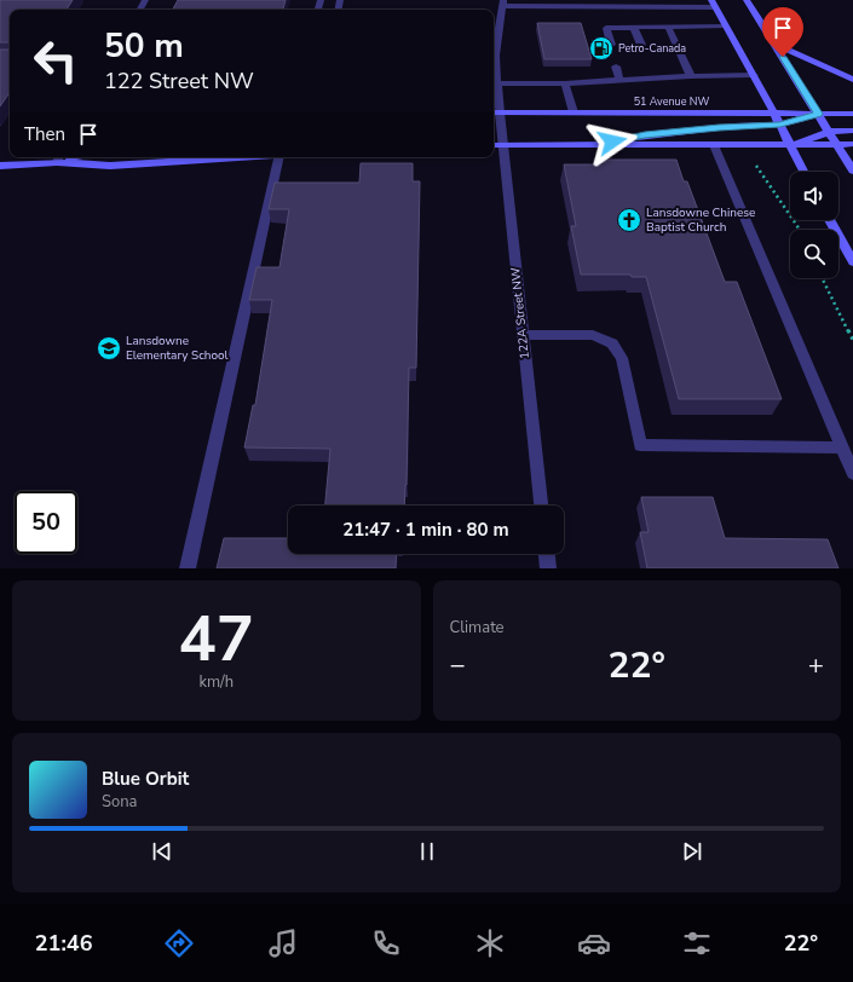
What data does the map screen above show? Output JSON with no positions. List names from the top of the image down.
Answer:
{
  "streets": {
    "main road": ["51 Avenue NW"],
    "street": ["122A Street NW"]
  },
  "crossings": [
    ["51 Avenue NW", "122A Street NW"]
  ],
  "places": {
    "fuel station": ["Petro-Canada"],
    "church": ["Lansdowne Chinese Baptist Church"],
    "school or university": ["Lansdowne Elementary School"]
  },
  "page": {
    "turn": ["50 m", "122 Street NW"],
    "then": "Then",
    "limit": "50",
    "trip": "21:47 · 1 min · 80 m",
    "tile": [
      ["47", "km/h"],
      "Climate"
    ],
    "heat": ["−", "22°", "+"],
    "song": ["Blue Orbit", "Sona"],
    "tabs": ["21:46", "22°"]
  }
}
